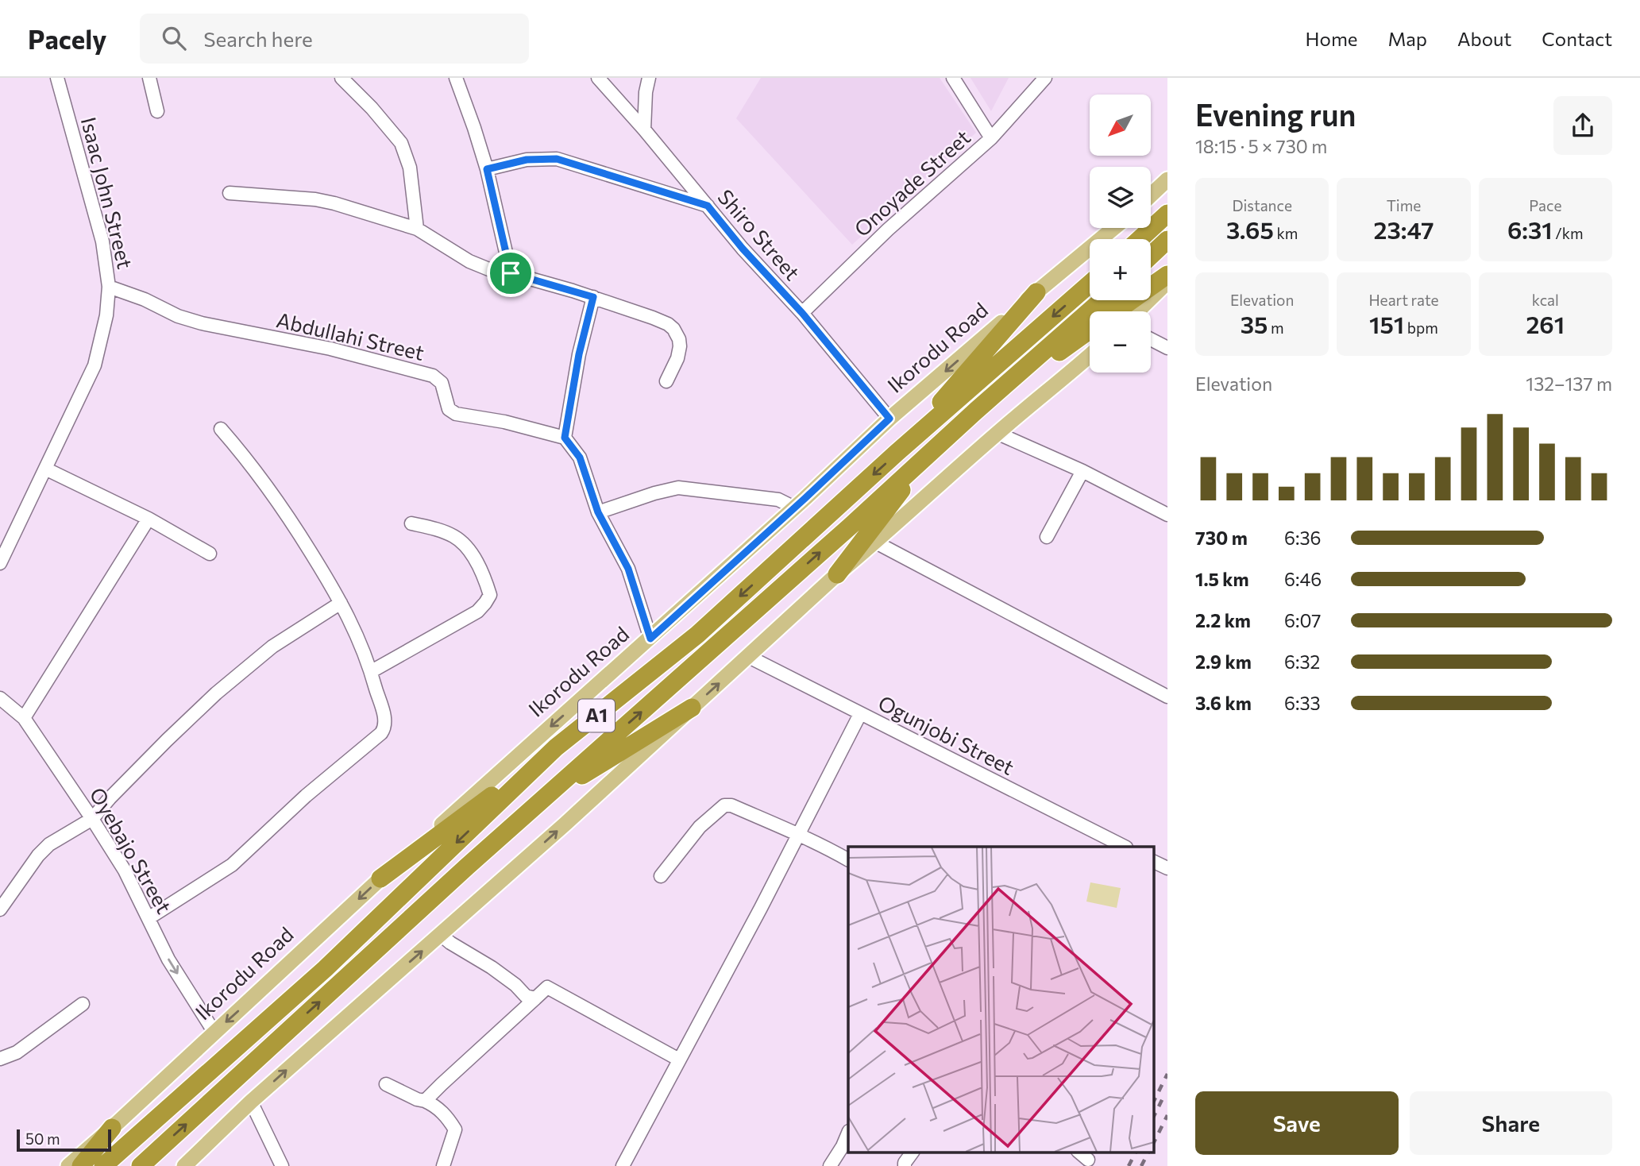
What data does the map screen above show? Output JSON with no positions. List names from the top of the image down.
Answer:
{
  "streets": {
    "highway": ["Ikorodu Road", "A1"],
    "street": [
      "Onoyade Street",
      "Isaac John Street",
      "Shiro Street",
      "Abdullahi Street",
      "Ogunjobi Street",
      "Oyebajo Street"
    ]
  },
  "crossings": [
    ["Onoyade Street", "Shiro Street"],
    ["Isaac John Street", "Abdullahi Street"],
    ["Shiro Street", "Ikorodu Road"],
    ["Ikorodu Road", "Oyebajo Street"]
  ],
  "scale_bar": "50 m",
  "north": "bottom left",
  "page": {
    "header": "Pacely",
    "search": "Search here",
    "nav": [
      "Home",
      "Map",
      "About",
      "Contact"
    ],
    "heading": ["Evening run", "18:15 · 5 × 730 m"],
    "map_buttons": ["+", "−"],
    "stats": [
      ["Distance", "3.65 km"],
      ["Time", "23:47"],
      ["Pace", "6:31 /km"],
      ["Elevation", "35 m"],
      ["Heart rate", "151 bpm"],
      ["kcal", "261"]
    ],
    "chart": ["Elevation", "132–137 m"],
    "list": [
      {
        "name": "730 m",
        "note": "6:36"
      },
      {
        "name": "1.5 km",
        "note": "6:46"
      },
      {
        "name": "2.2 km",
        "note": "6:07"
      },
      {
        "name": "2.9 km",
        "note": "6:32"
      },
      {
        "name": "3.6 km",
        "note": "6:33"
      }
    ],
    "buttons": ["Save", "Share"],
    "scale": "50 m"
  }
}
